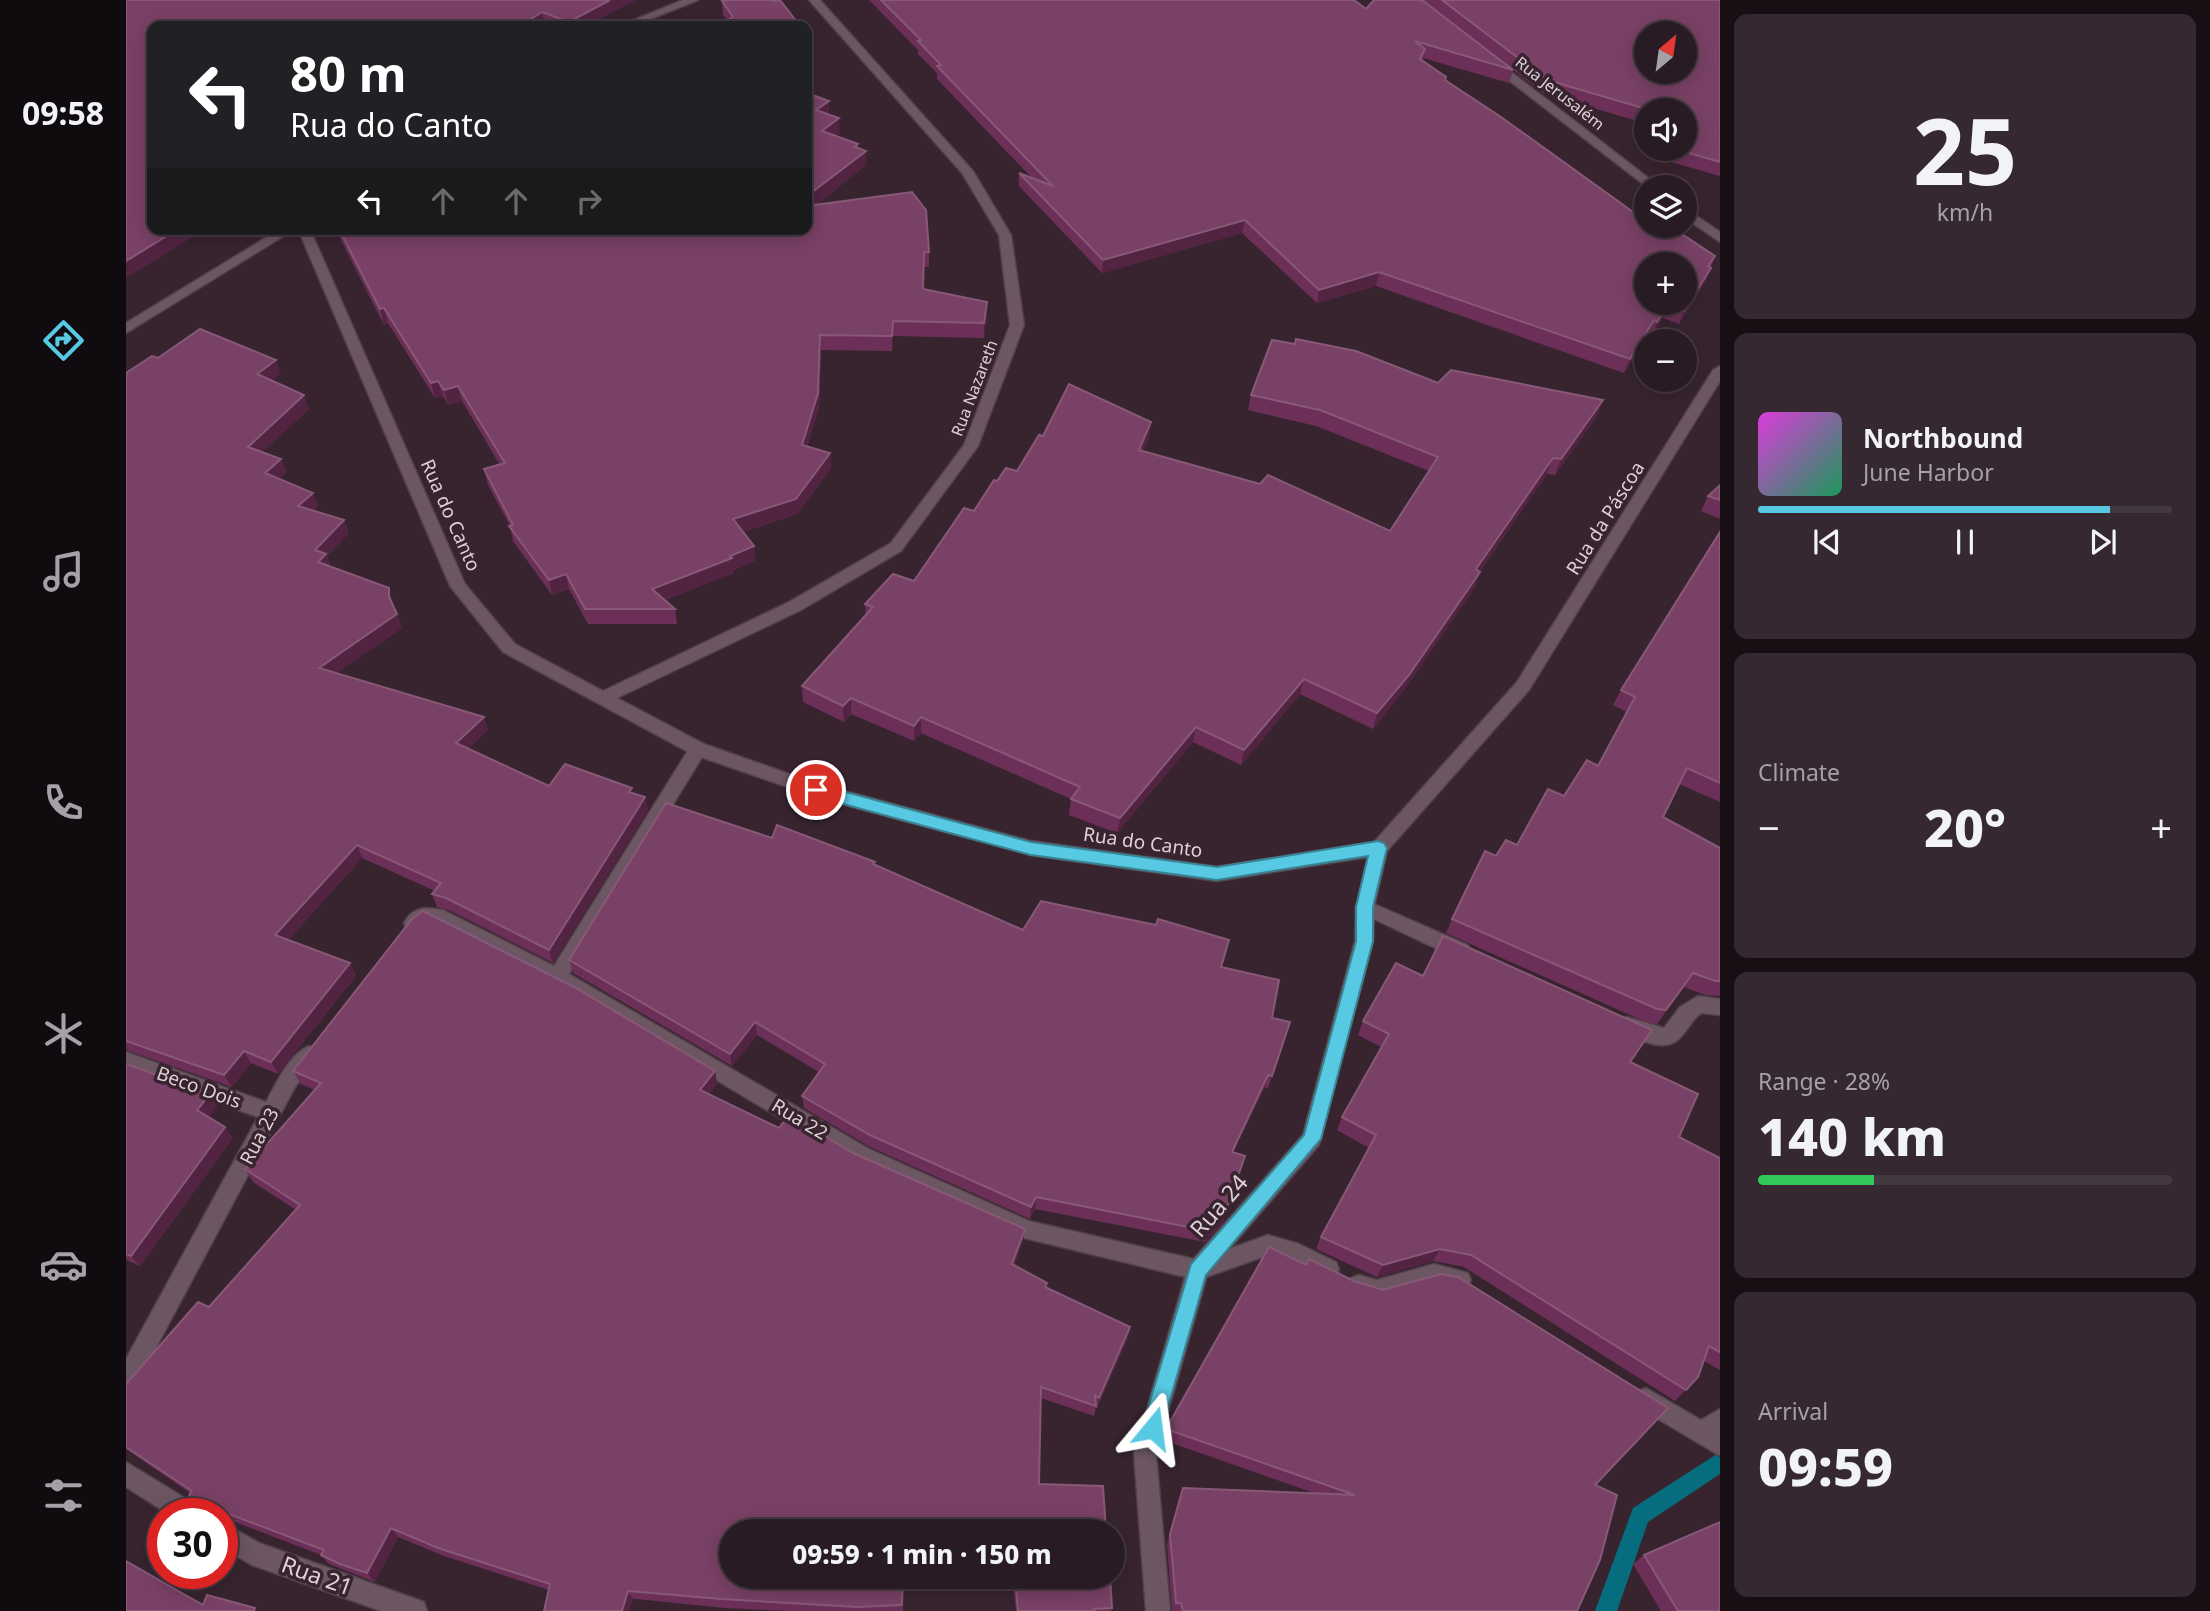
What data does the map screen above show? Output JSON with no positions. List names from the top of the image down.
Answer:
{
  "streets": {
    "street": [
      "Rua Jerusalém",
      "Rua Nazareth",
      "Rua do Canto",
      "Rua da Páscoa",
      "Beco Dois",
      "Rua 22",
      "Rua 23",
      "Rua 24",
      "Rua 21"
    ]
  },
  "crossings": [
    ["Rua Nazareth", "Rua do Canto"],
    ["Rua do Canto", "Rua da Páscoa"],
    ["Rua do Canto", "Rua 24"],
    ["Rua da Páscoa", "Rua 24"],
    ["Beco Dois", "Rua 23"],
    ["Rua 22", "Rua 24"]
  ],
  "north": "top right",
  "page": {
    "tabs": "09:58",
    "tile": [
      ["25", "km/h"],
      "Climate",
      ["Range · 28%", "140 km"],
      ["Arrival", "09:59"]
    ],
    "map_buttons": ["+", "−"],
    "turn": ["80 m", "Rua do Canto"],
    "song": ["Northbound", "June Harbor"],
    "heat": ["−", "20°", "+"],
    "limit": "30",
    "trip": "09:59 · 1 min · 150 m"
  }
}
